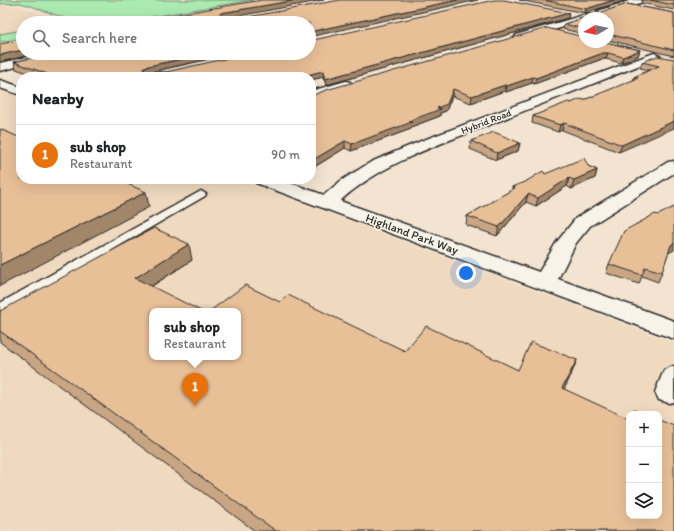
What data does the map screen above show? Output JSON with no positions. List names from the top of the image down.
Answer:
{
  "streets": {
    "street": ["Hybrid Road", "Highland Park Way"]
  },
  "crossings": [
    ["Hybrid Road", "Highland Park Way"]
  ],
  "north": "left",
  "page": {
    "search": "Search here",
    "heading": "Nearby",
    "list": [
      {
        "mark": "1",
        "name": "sub shop",
        "note": "Restaurant",
        "value": "90 m"
      }
    ],
    "popup": ["sub shop", "Restaurant"],
    "pins": "1",
    "map_buttons": ["+", "−"]
  }
}
